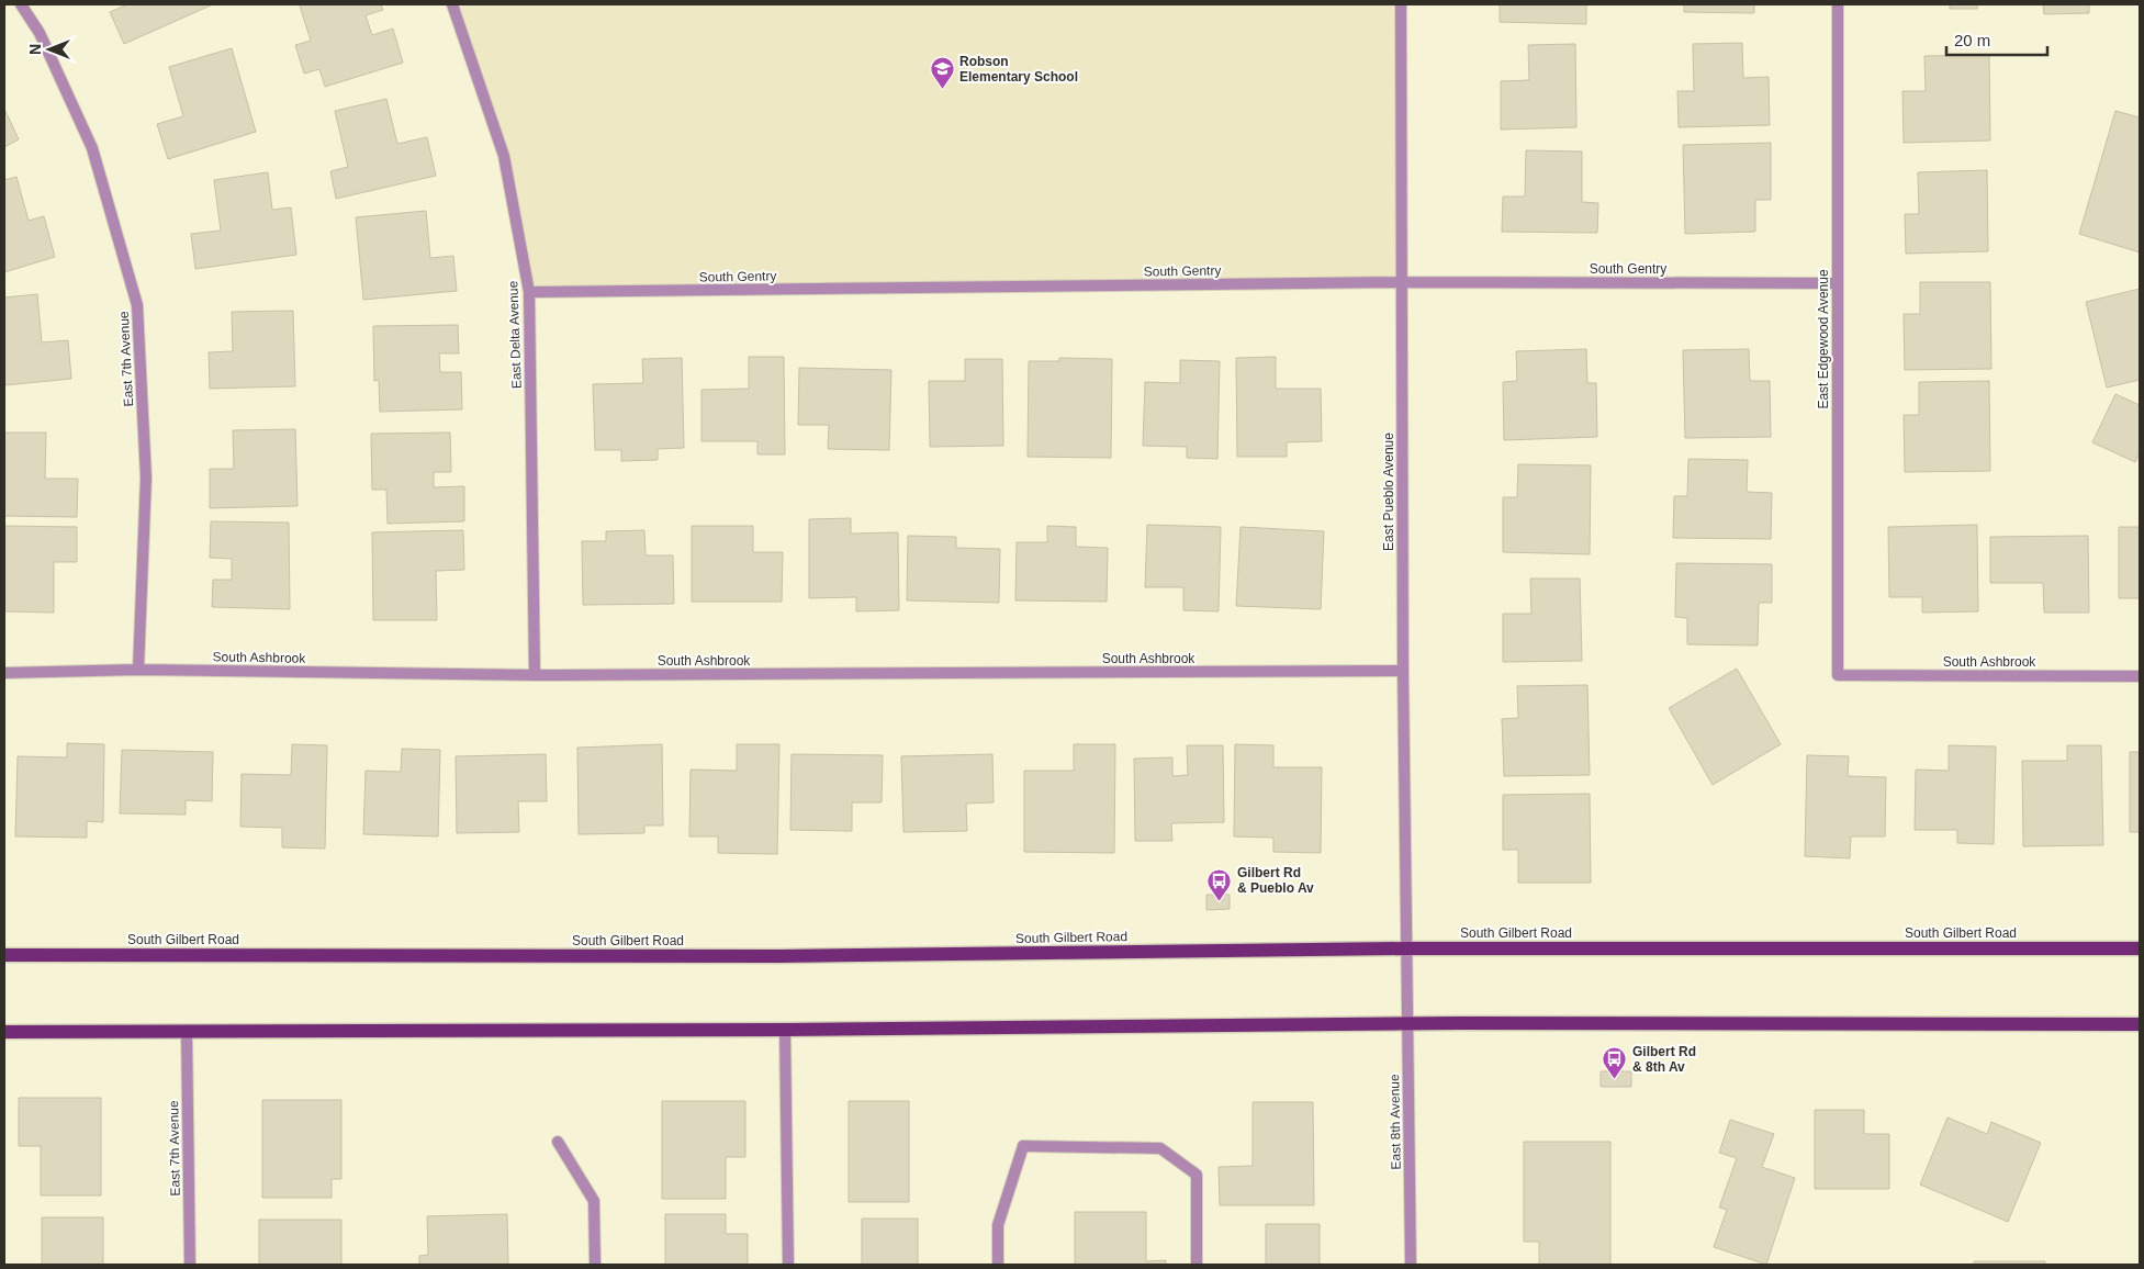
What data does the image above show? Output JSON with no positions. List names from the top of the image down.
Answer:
{
  "streets": {
    "main road": ["South Gilbert Road"],
    "street": [
      "South Gentry",
      "East Delta Avenue",
      "East Edgewood Avenue",
      "East 7th Avenue",
      "East Pueblo Avenue",
      "South Ashbrook",
      "East 8th Avenue"
    ]
  },
  "crossings": [
    ["South Gentry", "East Delta Avenue"],
    ["South Gentry", "East Edgewood Avenue"],
    ["South Gentry", "East Pueblo Avenue"],
    ["East Delta Avenue", "South Ashbrook"],
    ["East Edgewood Avenue", "South Ashbrook"],
    ["East 7th Avenue", "South Ashbrook"],
    ["East Pueblo Avenue", "South Ashbrook"],
    ["East Pueblo Avenue", "South Gilbert Road"],
    ["East Pueblo Avenue", "East 8th Avenue"]
  ],
  "places": {
    "school or university": ["Robson Elementary School"],
    "bus stop": ["Gilbert Rd & Pueblo Av", "Gilbert Rd & 8th Av"]
  },
  "scale_bar": "20 m",
  "north": "left"
}
